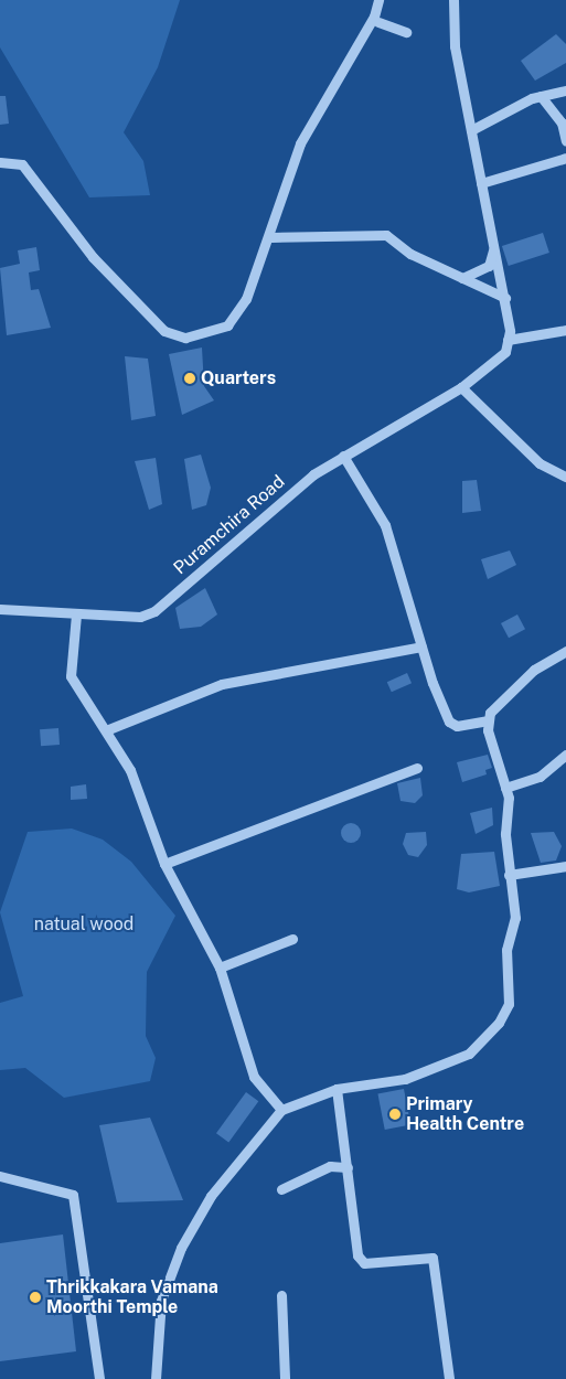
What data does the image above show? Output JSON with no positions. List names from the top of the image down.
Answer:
{
  "streets": {
    "street": ["Puramchira Road"]
  },
  "parks": ["natual wood"],
  "places": ["Quarters", "Primary Health Centre", "Thrikkakara Vamana Moorthi Temple"]
}
